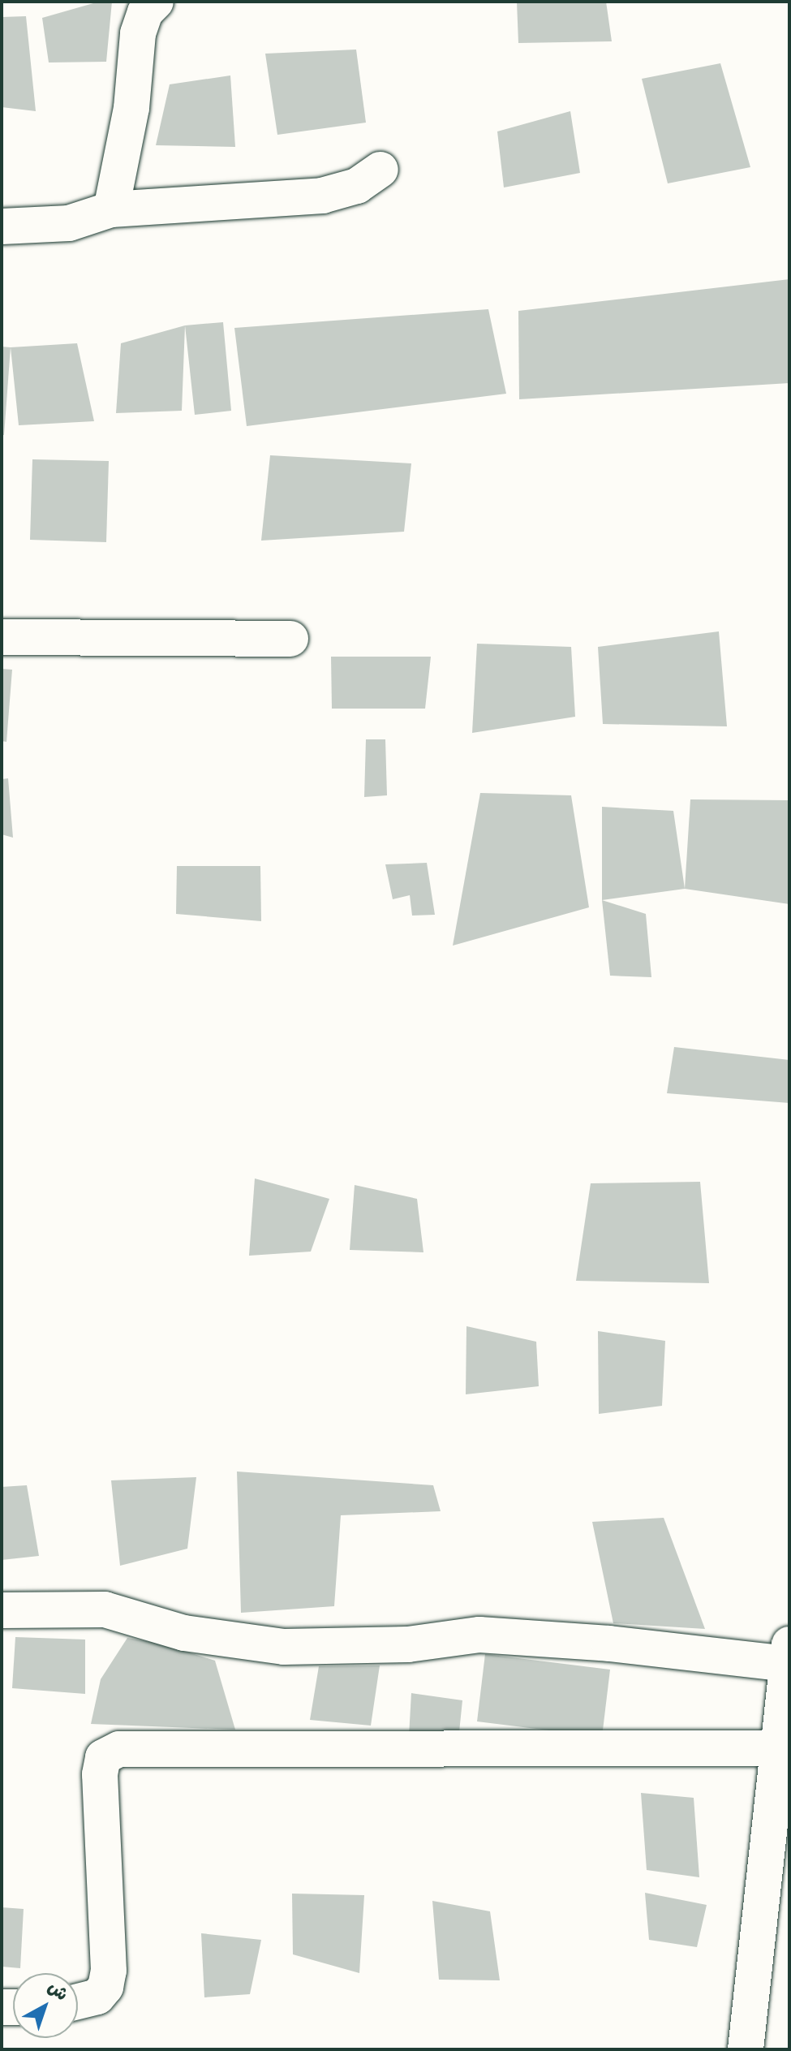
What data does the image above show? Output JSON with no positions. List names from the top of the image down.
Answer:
{
  "north": "top right"
}
